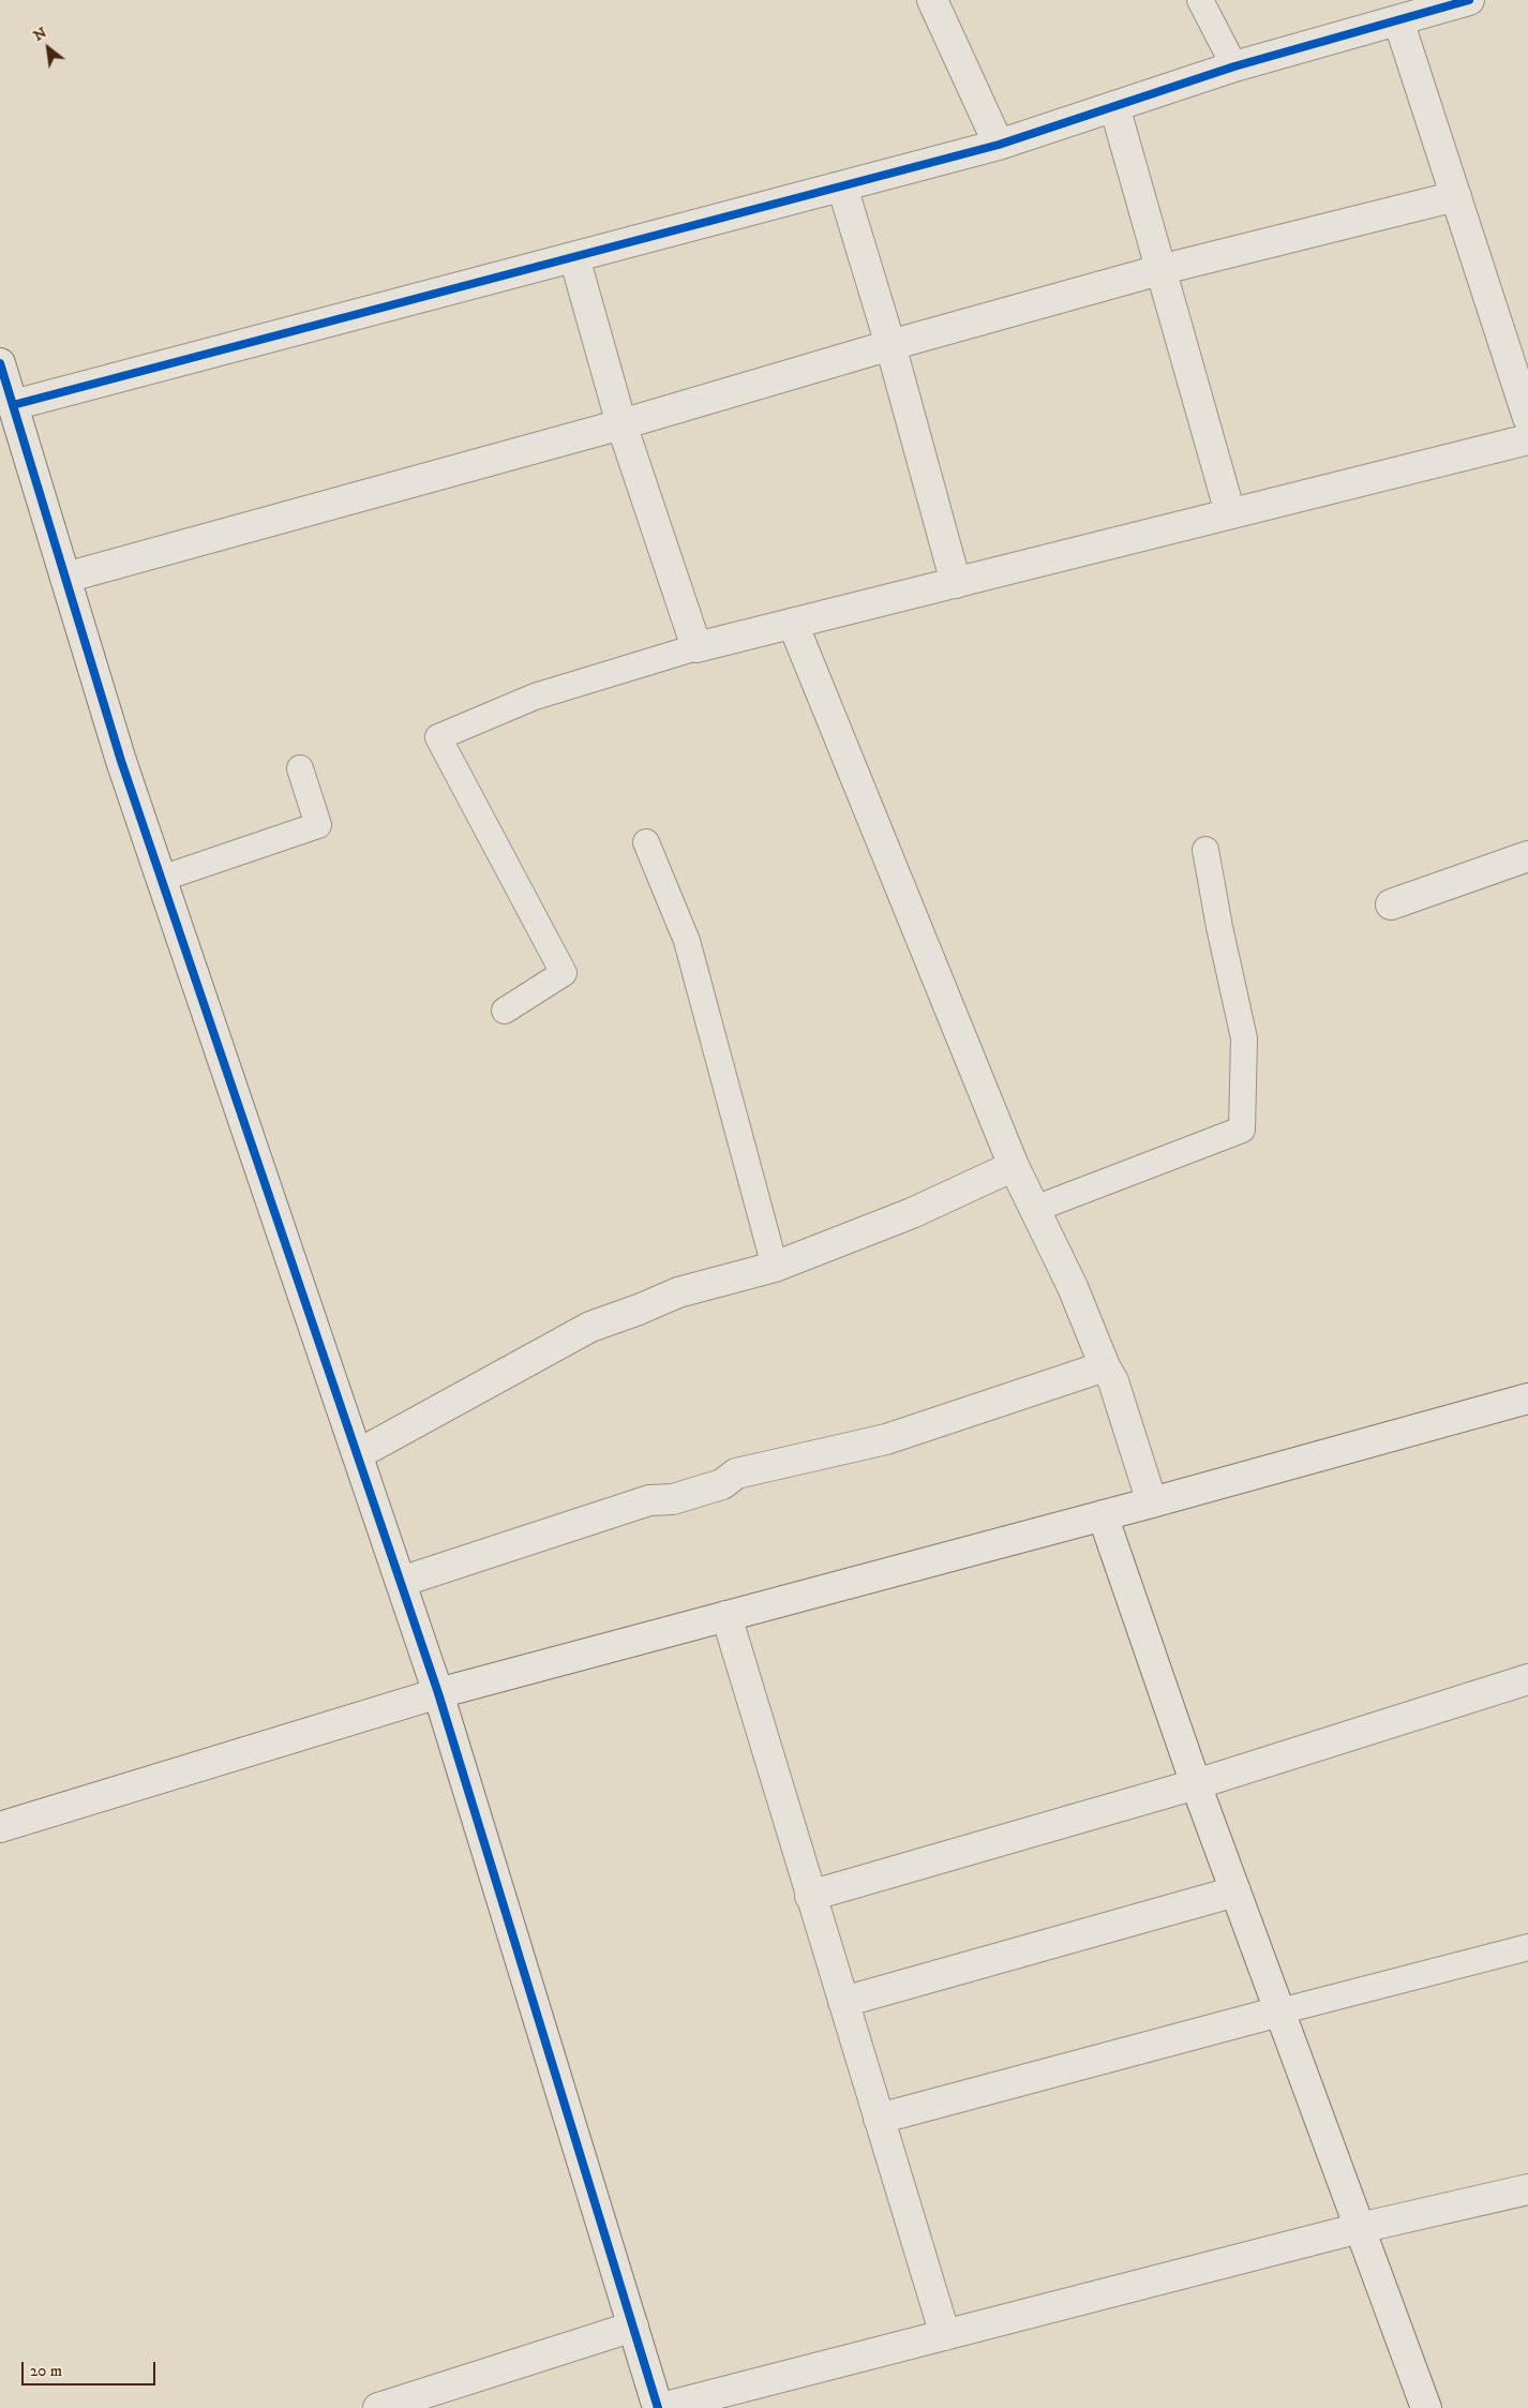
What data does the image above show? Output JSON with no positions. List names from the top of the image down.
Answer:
{
  "scale_bar": "20 m",
  "north": "top left"
}
